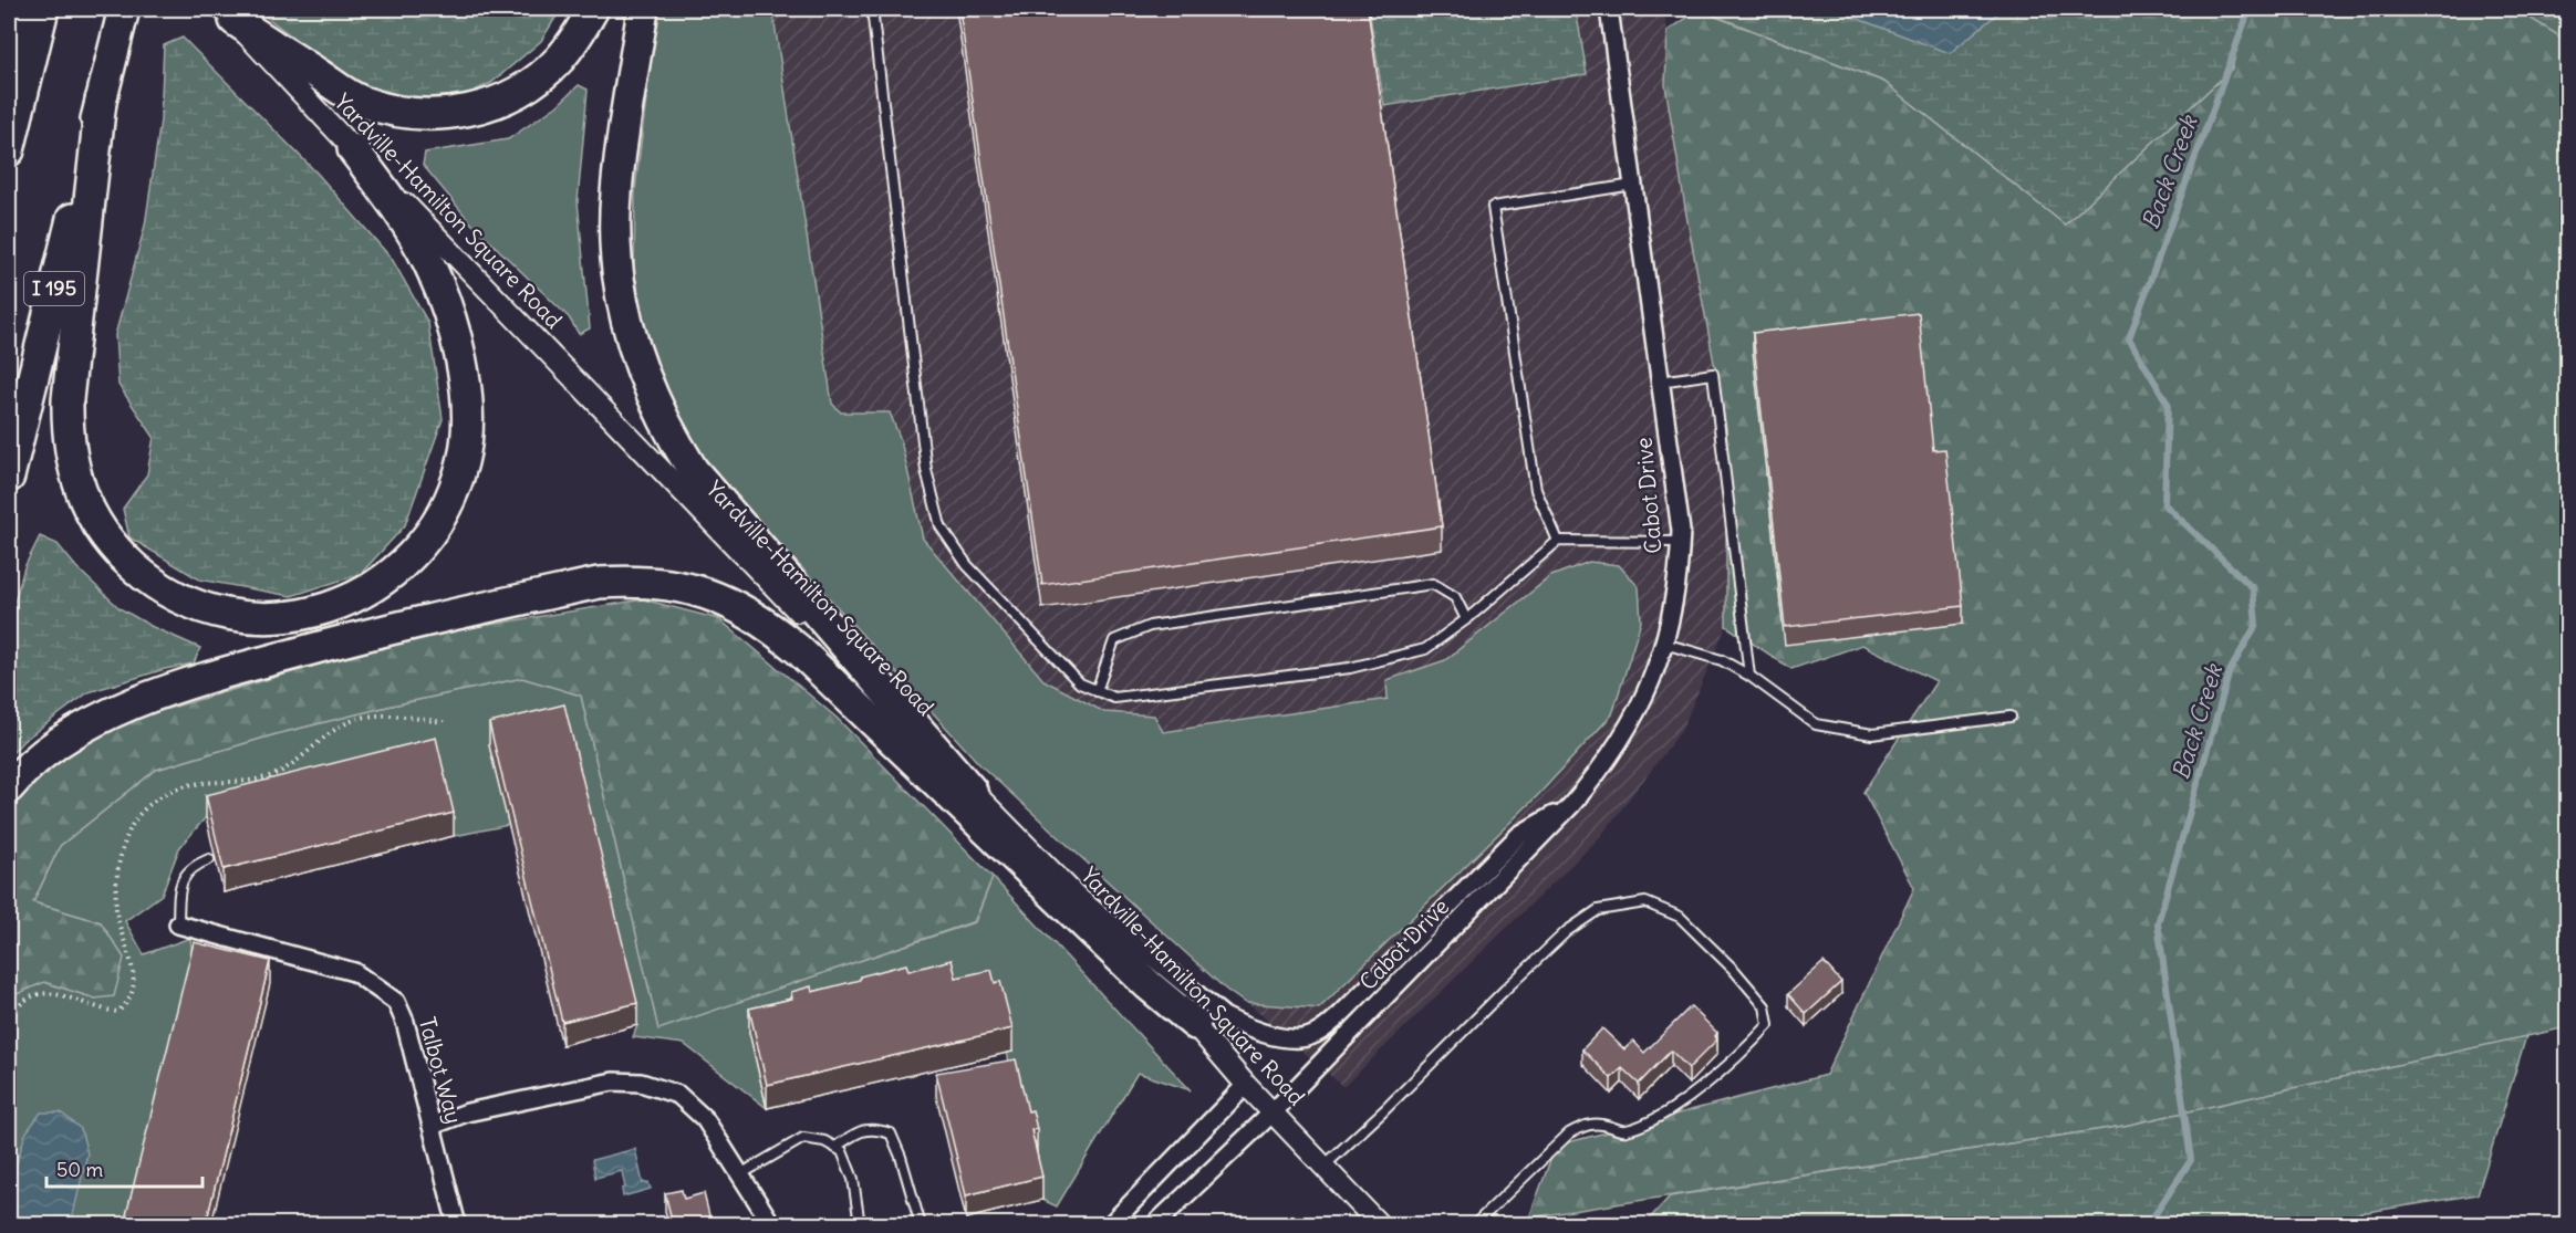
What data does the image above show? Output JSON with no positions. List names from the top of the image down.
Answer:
{
  "streets": {
    "highway": ["I 195"],
    "street": ["Yardville-Hamilton Square Road", "Cabot Drive", "Talbot Way"]
  },
  "crossings": [
    ["Yardville-Hamilton Square Road", "Cabot Drive"]
  ],
  "water": ["Back Creek"],
  "scale_bar": "50 m"
}
